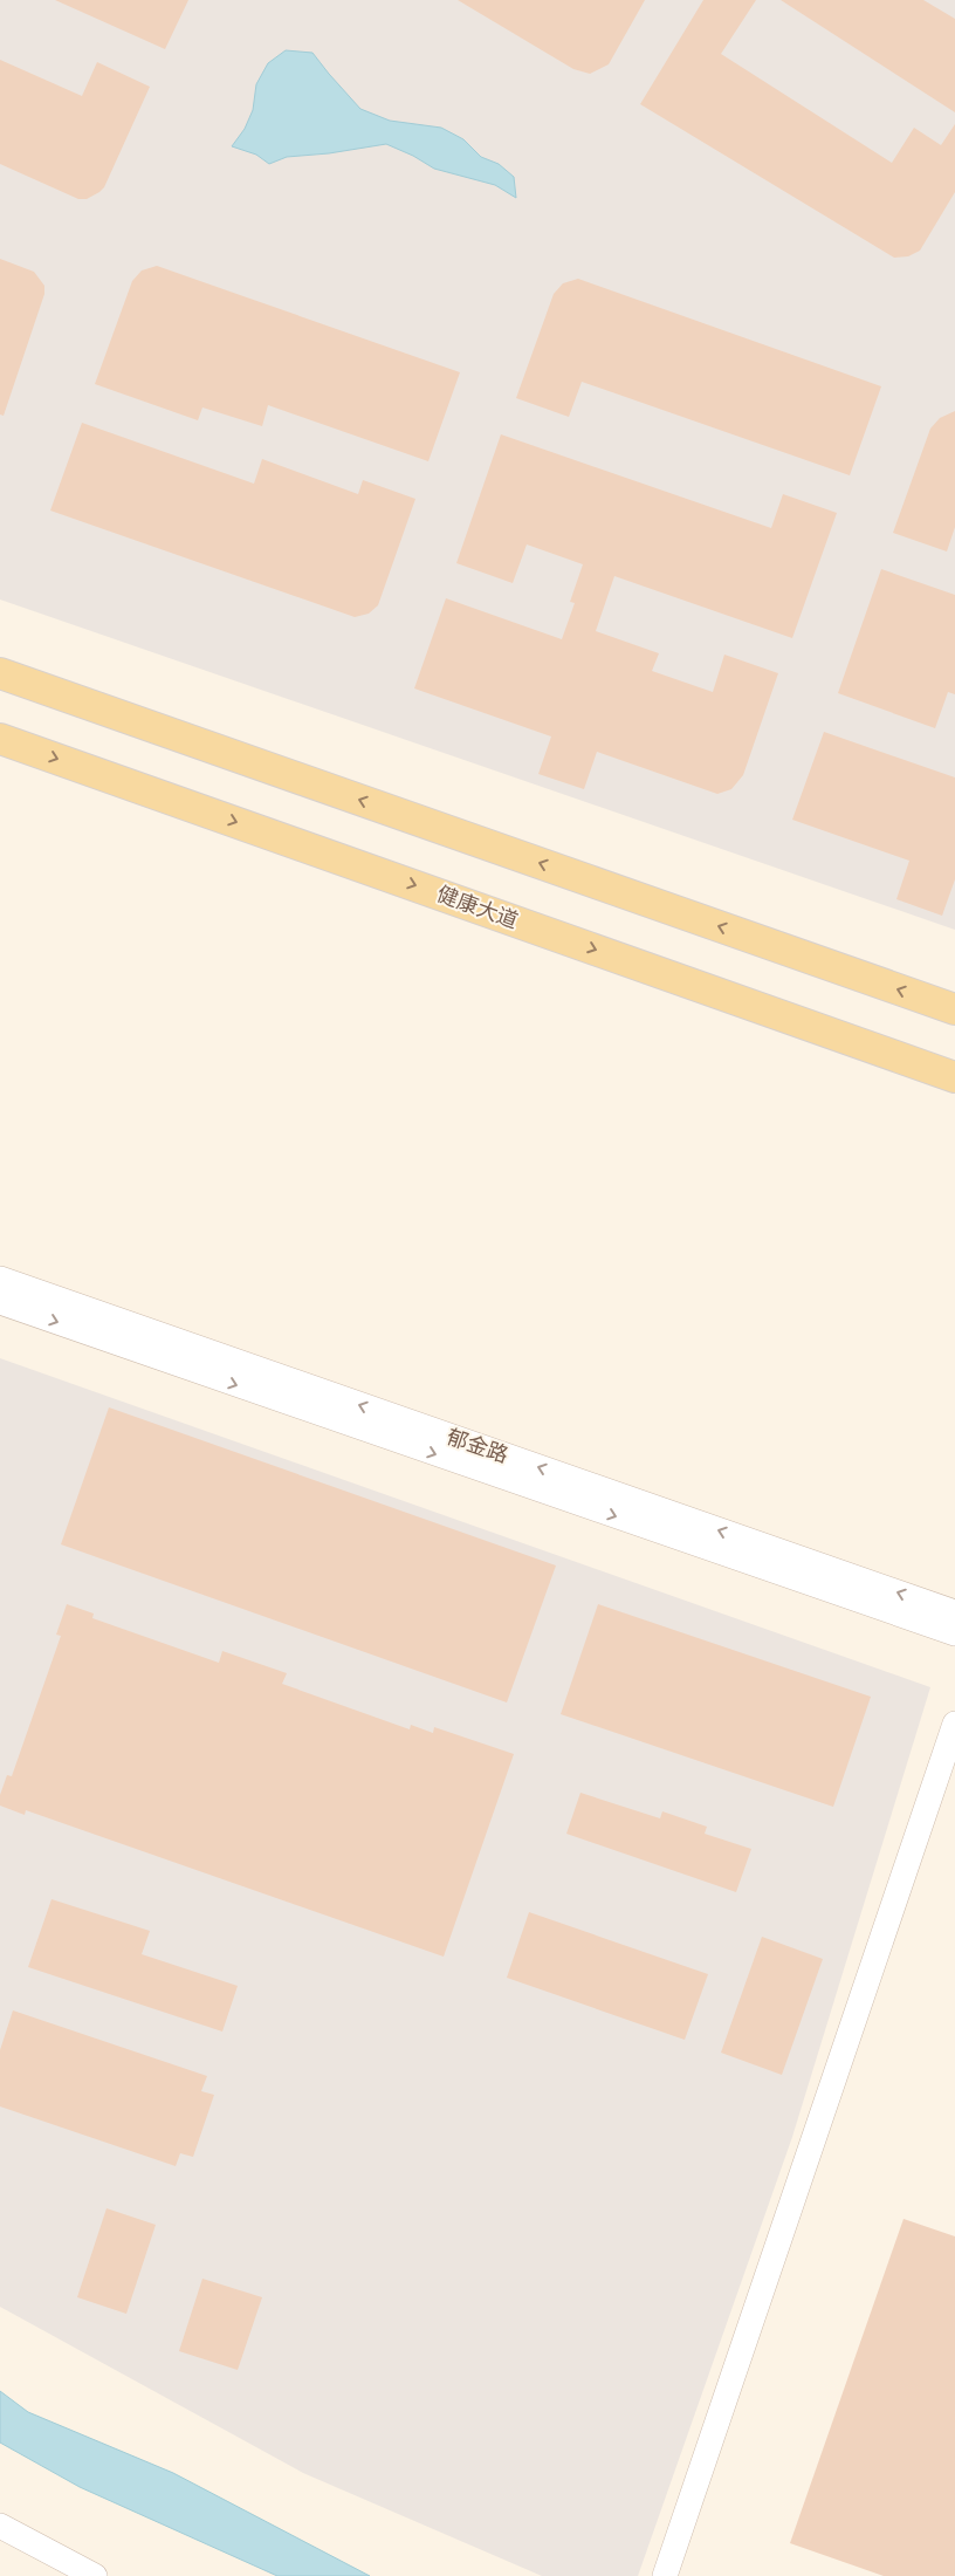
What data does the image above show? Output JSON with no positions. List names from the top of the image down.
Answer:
{
  "streets": {
    "main road": ["健康大道"],
    "street": ["郁金路"]
  }
}
